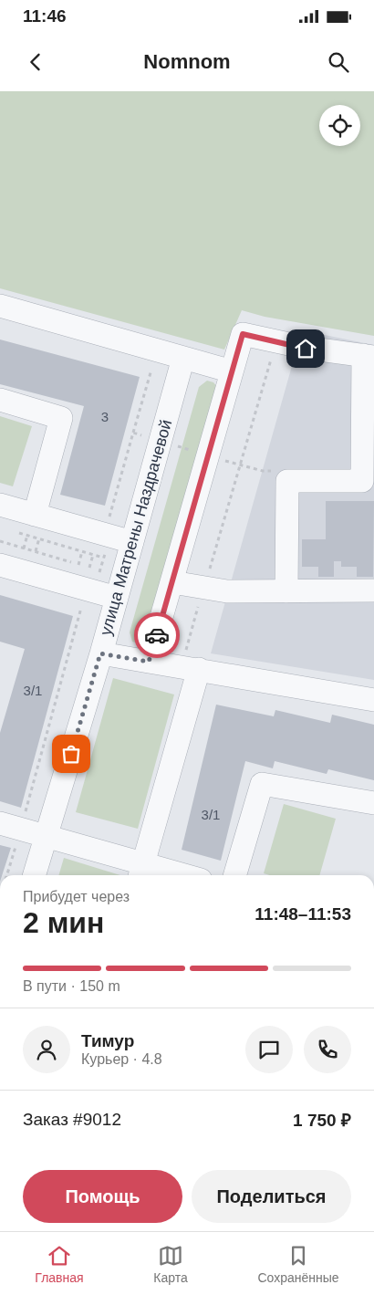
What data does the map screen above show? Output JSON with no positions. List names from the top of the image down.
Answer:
{
  "streets": {
    "street": ["улица Матрены Наздрачевой"]
  },
  "house_numbers": ["3", "3/1", "3/1"],
  "page": {
    "status": "11:46",
    "header": "Nomnom",
    "heading": ["2 мин", "Прибудет через", "11:48–11:53"],
    "panel": [
      "Тимур",
      "Курьер · 4.8",
      "Заказ #9012",
      "1 750 ₽"
    ],
    "bar": "В пути · 150 m",
    "buttons": ["Помощь", "Поделиться"],
    "tabs": ["Главная", "Карта", "Сохранённые"]
  }
}
